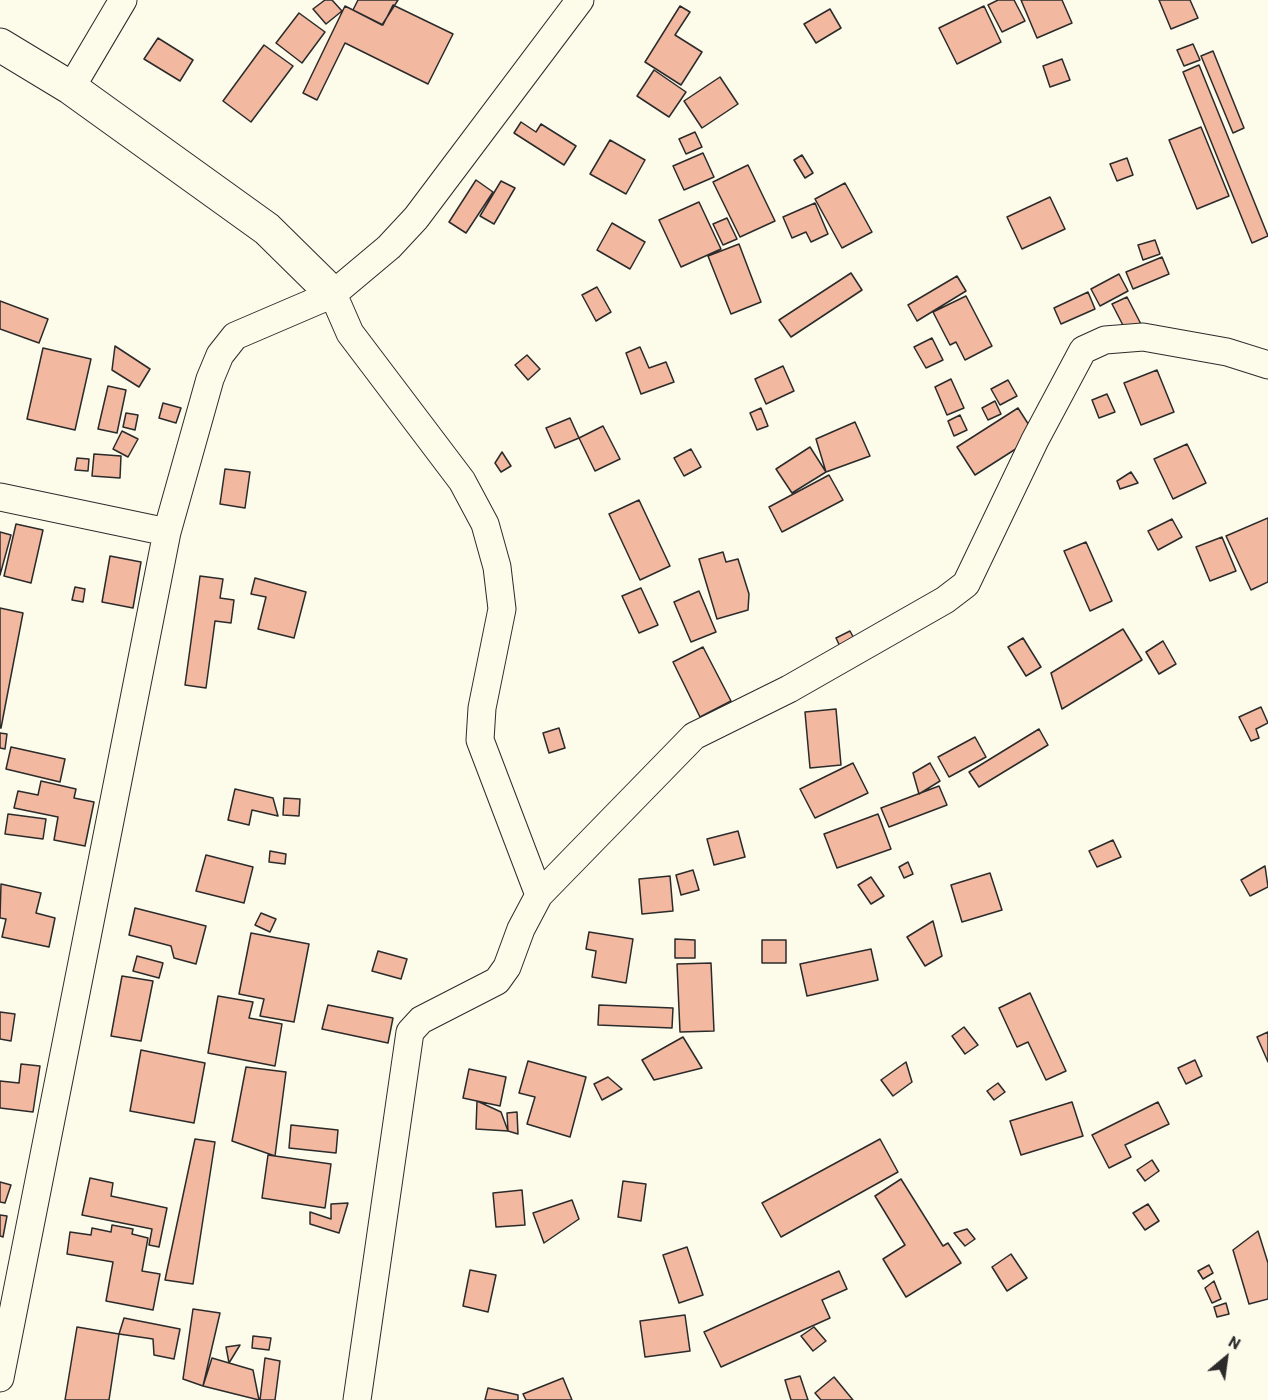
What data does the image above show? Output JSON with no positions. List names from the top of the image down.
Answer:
{
  "north": "top right"
}
